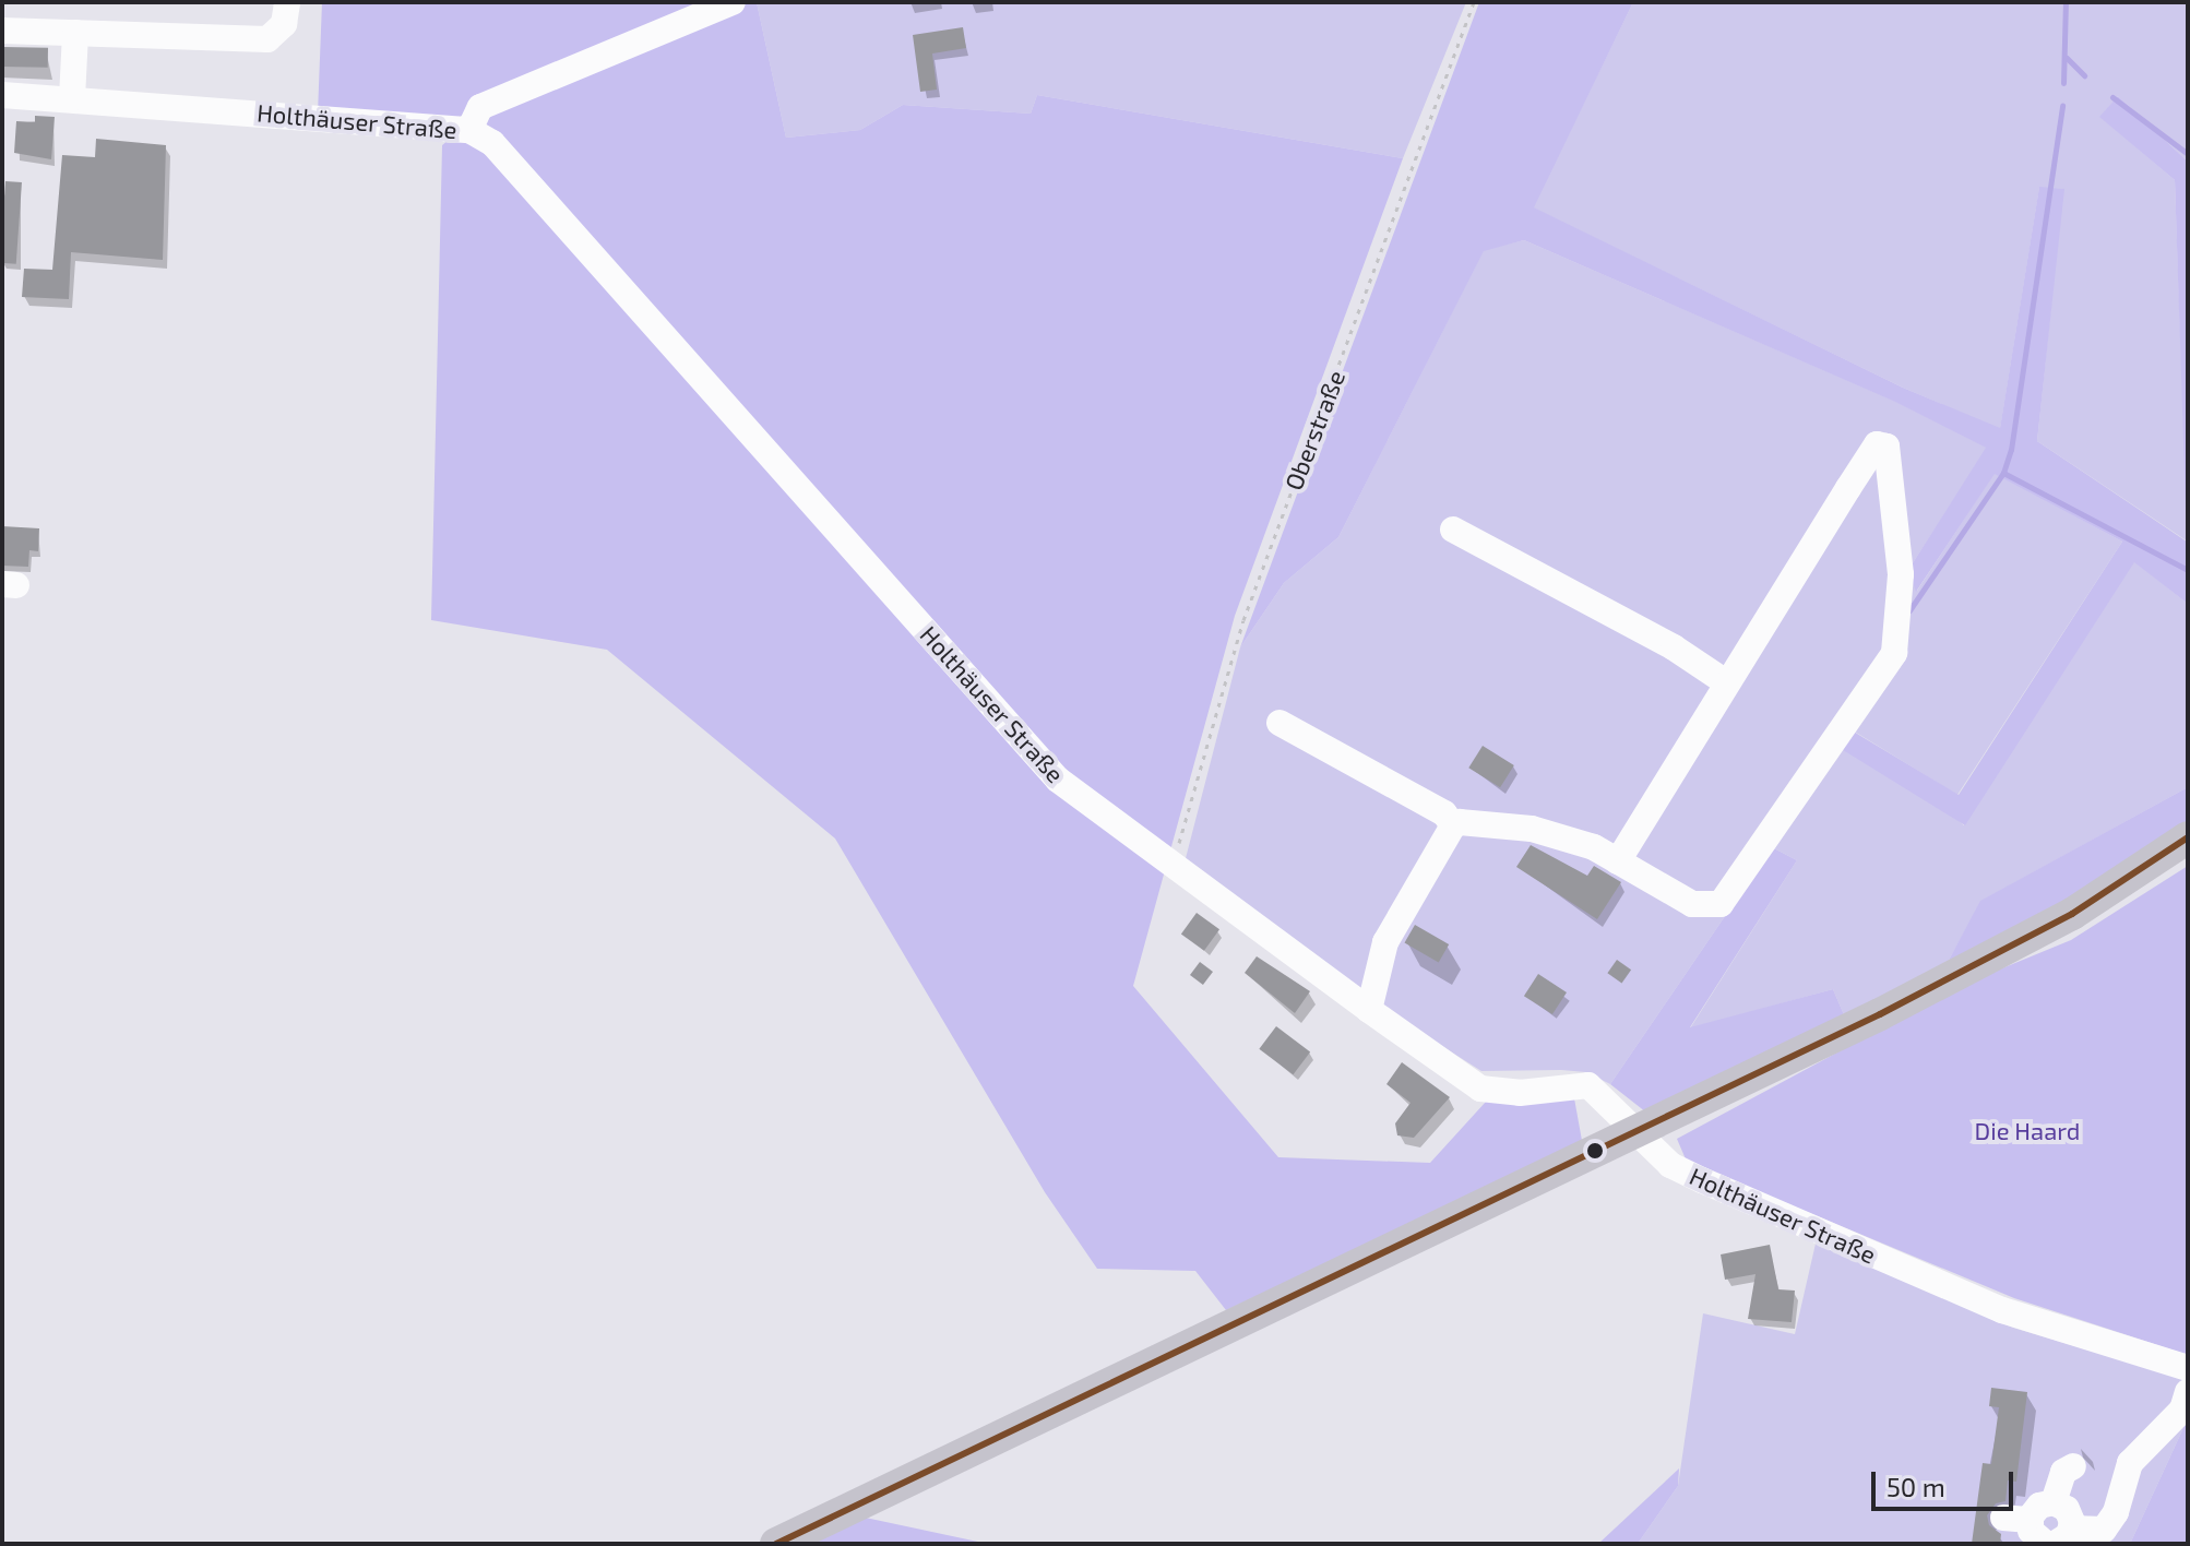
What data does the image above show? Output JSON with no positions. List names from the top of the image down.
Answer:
{
  "streets": {
    "street": ["Holthäuser Straße"],
    "path": ["Oberstraße"]
  },
  "crossings": [
    ["Holthäuser Straße", "Oberstraße"]
  ],
  "parks": ["Die Haard"],
  "scale_bar": "50 m"
}
